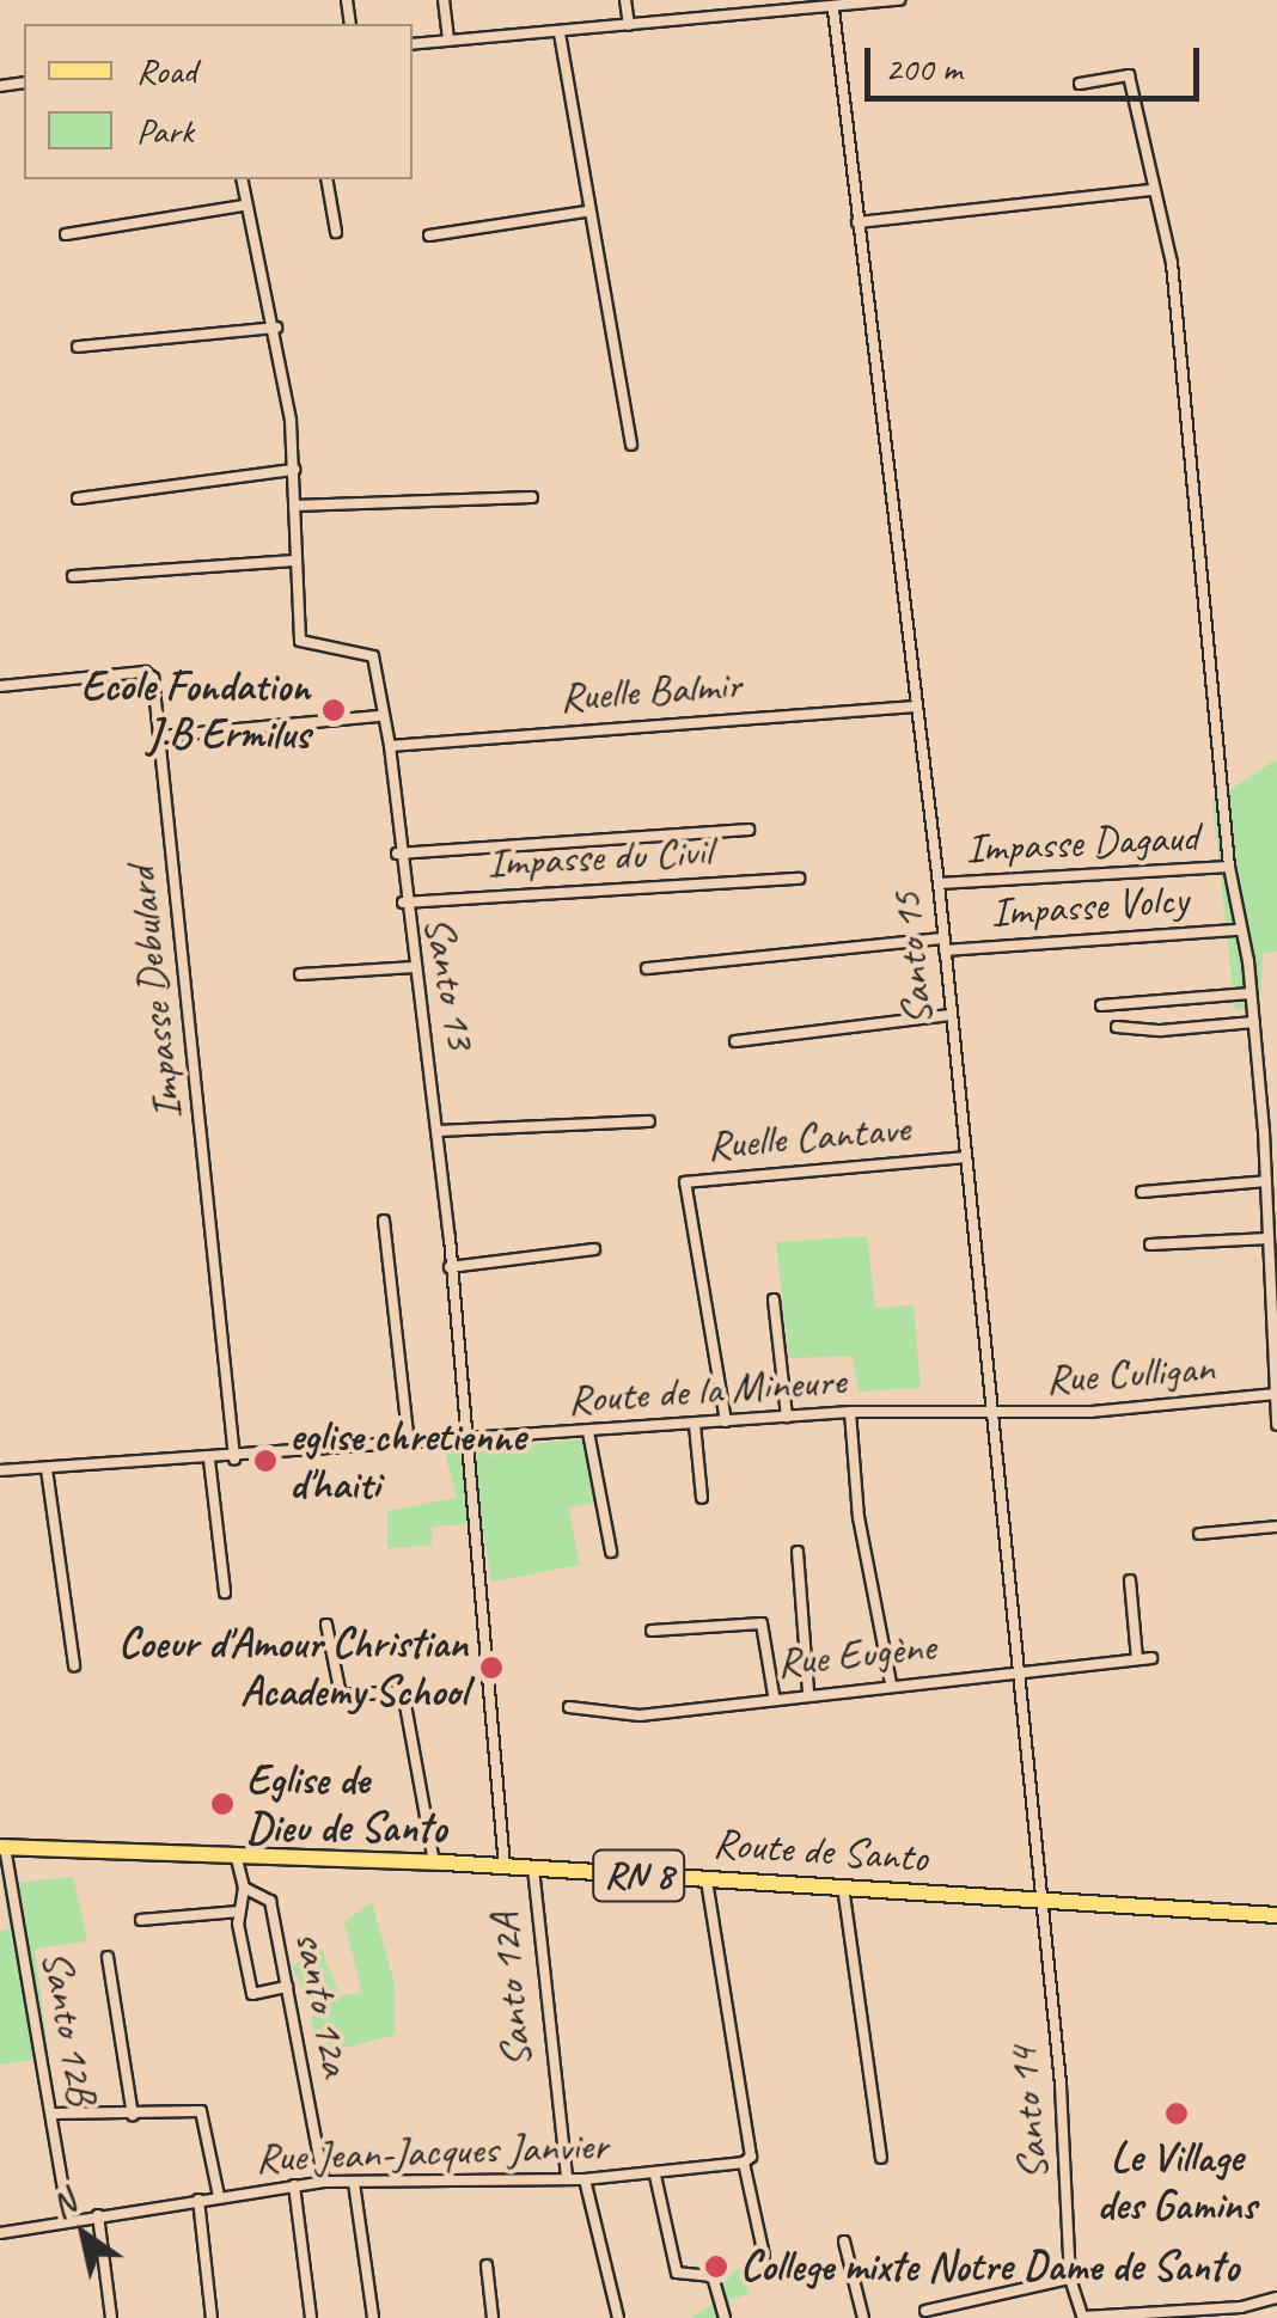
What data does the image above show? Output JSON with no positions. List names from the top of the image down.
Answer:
{
  "streets": {
    "main road": ["Route de Santo", "RN 8"],
    "street": [
      "Ruelle Balmir",
      "Impasse Dagaud",
      "Impasse du Civil",
      "Impasse Volcy",
      "Santo 15",
      "Santo 13",
      "Impasse Debulard",
      "Ruelle Cantave",
      "Rue Culligan",
      "Route de la Mineure",
      "Rue Eugène",
      "Santo 12A",
      "santo 12a",
      "Santo 12B",
      "Santo 14",
      "Rue Jean-Jacques Janvier"
    ]
  },
  "crossings": [
    ["Ruelle Balmir", "Santo 15"],
    ["Ruelle Balmir", "Santo 13"],
    ["Impasse Dagaud", "Santo 15"],
    ["Impasse du Civil", "Santo 13"],
    ["Impasse Volcy", "Santo 15"],
    ["Santo 15", "Ruelle Cantave"],
    ["Santo 15", "Rue Culligan"],
    ["Santo 15", "Route de la Mineure"],
    ["Santo 15", "Rue Eugène"],
    ["Santo 15", "Route de Santo"],
    ["Santo 15", "Santo 14"],
    ["Santo 13", "Route de la Mineure"],
    ["Santo 13", "Route de Santo"],
    ["Impasse Debulard", "Route de la Mineure"],
    ["Ruelle Cantave", "Route de la Mineure"],
    ["Rue Culligan", "Route de la Mineure"],
    ["Route de Santo", "Santo 12A"],
    ["Route de Santo", "santo 12a"],
    ["Route de Santo", "Santo 12B"],
    ["Route de Santo", "Santo 14"],
    ["Santo 12A", "Rue Jean-Jacques Janvier"],
    ["santo 12a", "Rue Jean-Jacques Janvier"],
    ["Santo 12B", "Rue Jean-Jacques Janvier"]
  ],
  "places": [
    "Ecole Fondation J.B Ermilus",
    "eglise chretienne d'haiti",
    "Coeur d'Amour Christian Academy School",
    "Eglise de Dieu de Santo",
    "Le Village des Gamins",
    "College mixte Notre Dame de Santo"
  ],
  "legend": ["Road", "Park"],
  "scale_bar": "200 m",
  "north": "top left"
}
